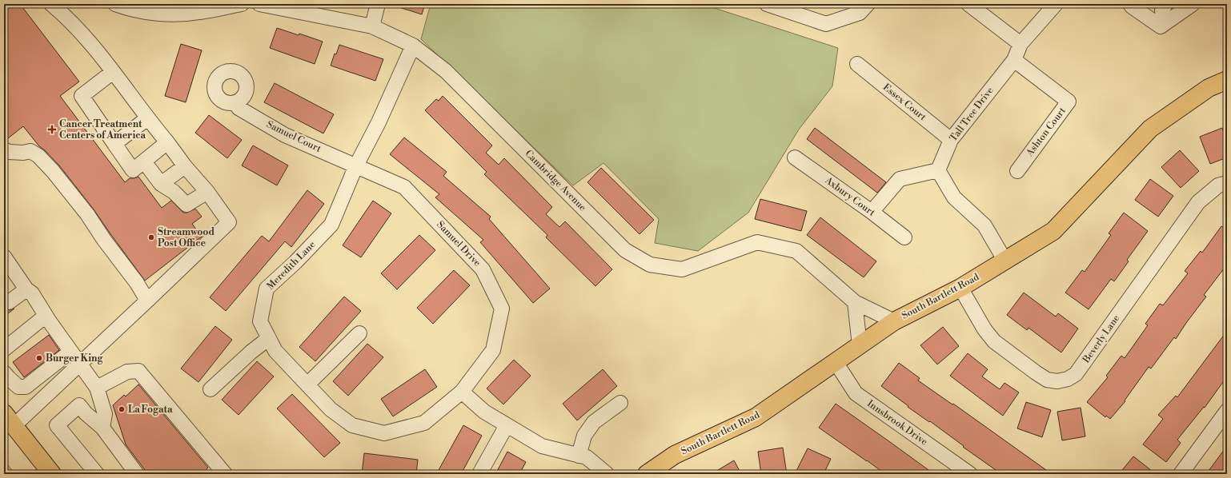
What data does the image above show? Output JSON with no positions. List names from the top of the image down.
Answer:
{
  "streets": {
    "main road": ["South Bartlett Road"],
    "street": [
      "Essex Court",
      "Tall Tree Drive",
      "Ashton Court",
      "Samuel Court",
      "Cambridge Avenue",
      "Axbury Court",
      "Samuel Drive",
      "Meredith Lane",
      "Beverly Lane",
      "Innsbrook Drive"
    ]
  },
  "crossings": [
    ["Essex Court", "Tall Tree Drive"],
    ["Tall Tree Drive", "Ashton Court"],
    ["Samuel Court", "Samuel Drive"],
    ["Samuel Court", "Meredith Lane"],
    ["Cambridge Avenue", "Meredith Lane"],
    ["Cambridge Avenue", "South Bartlett Road"],
    ["Samuel Drive", "Meredith Lane"],
    ["South Bartlett Road", "Beverly Lane"],
    ["South Bartlett Road", "Innsbrook Drive"]
  ],
  "places": {
    "health": ["Cancer Treatment Centers of America"],
    "other": ["Streamwood Post Office", "Burger King", "La Fogata"]
  }
}
